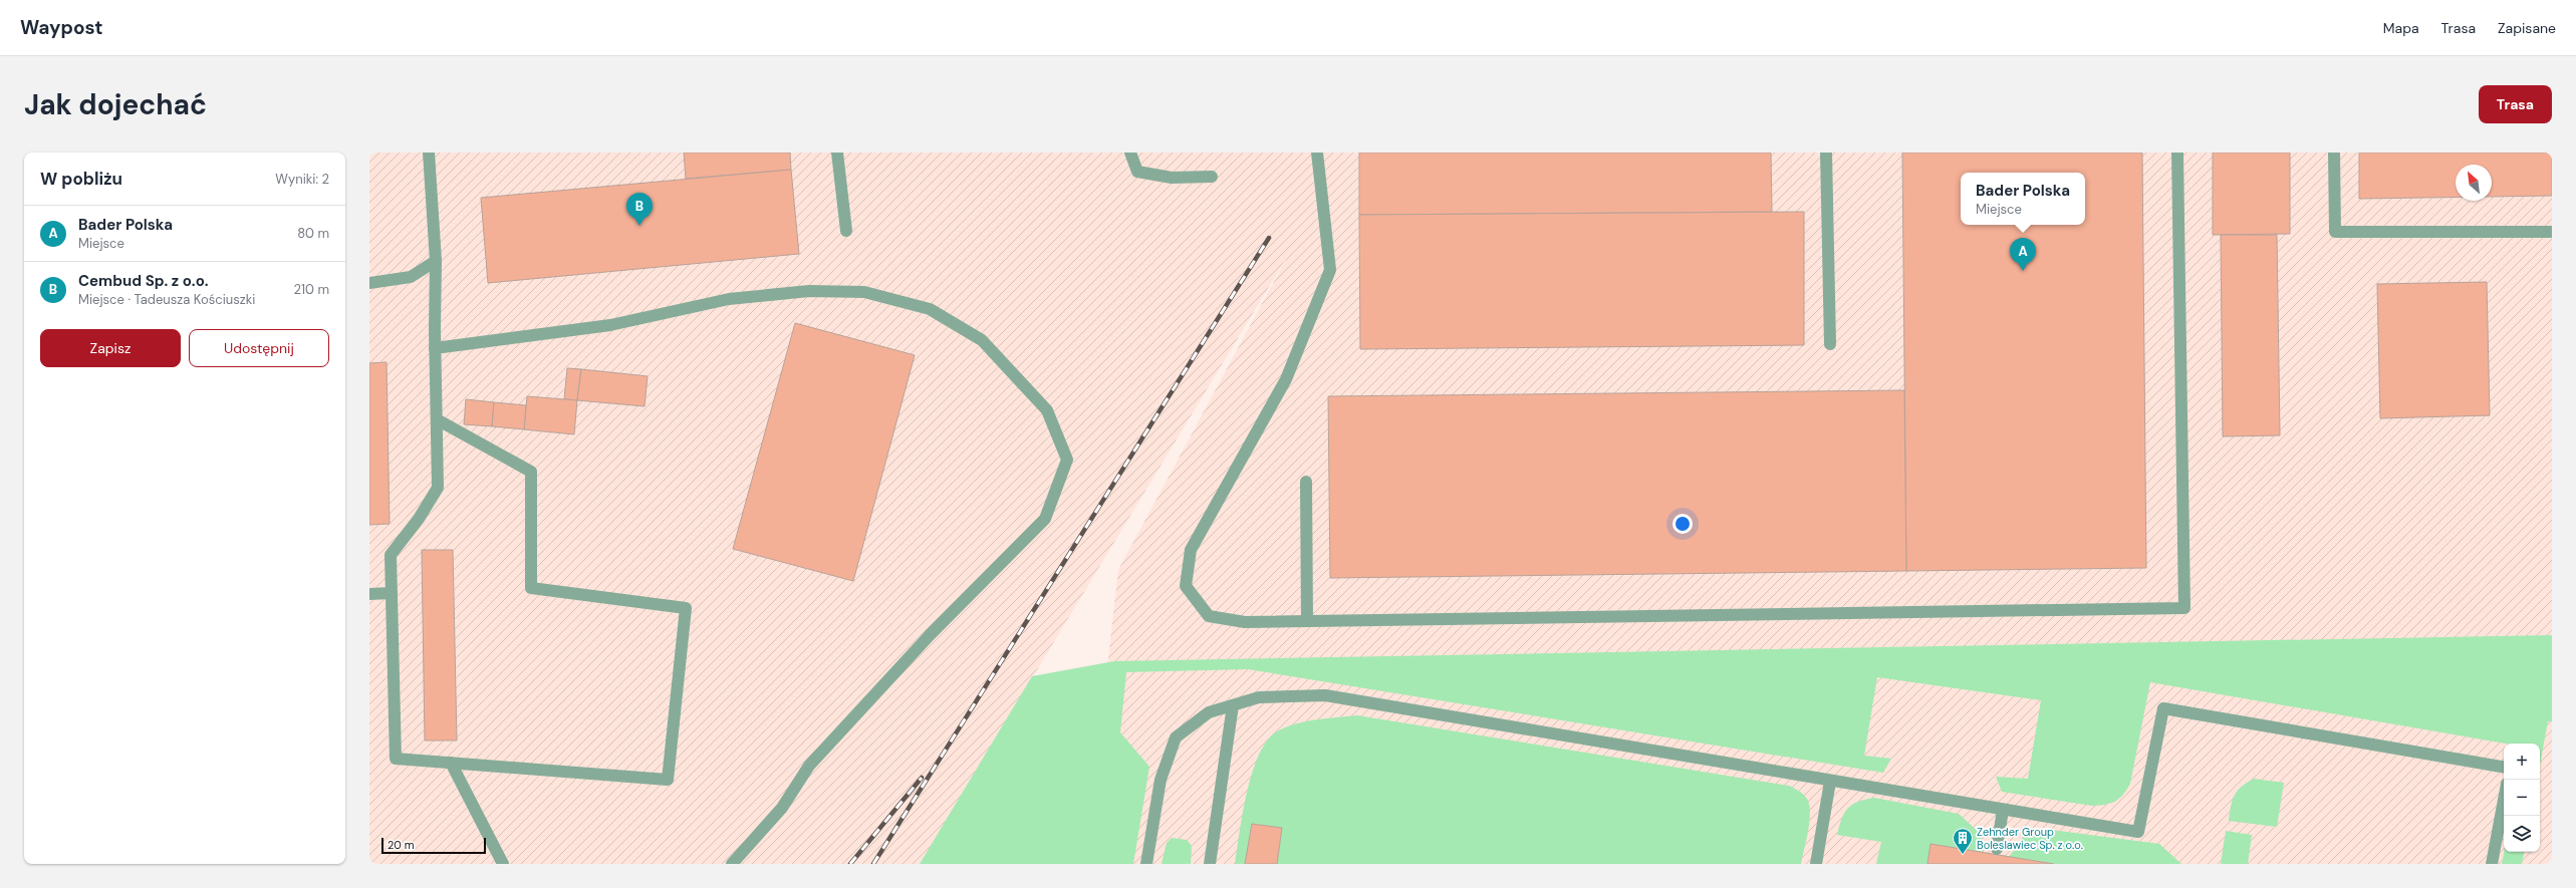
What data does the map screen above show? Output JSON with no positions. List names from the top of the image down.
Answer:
{
  "places": {
    "building": ["Zehnder Group Boleslawiec Sp. z o.o."]
  },
  "scale_bar": "20 m",
  "north": "top left",
  "page": {
    "header": "Waypost",
    "nav": ["Mapa", "Trasa", "Zapisane"],
    "buttons": [
      "Trasa",
      ["Zapisz", "Udostępnij"]
    ],
    "title": "Jak dojechać",
    "heading": ["W pobliżu", "Wyniki: 2"],
    "popup": ["Bader Polska", "Miejsce"],
    "pins": ["B", "A"],
    "list": [
      {
        "mark": "A",
        "name": "Bader Polska",
        "note": "Miejsce",
        "value": "80 m"
      },
      {
        "mark": "B",
        "name": "Cembud Sp. z o.o.",
        "note": "Miejsce · Tadeusza Kościuszki",
        "value": "210 m"
      }
    ],
    "map_buttons": ["+", "−"],
    "scale": "20 m"
  }
}
